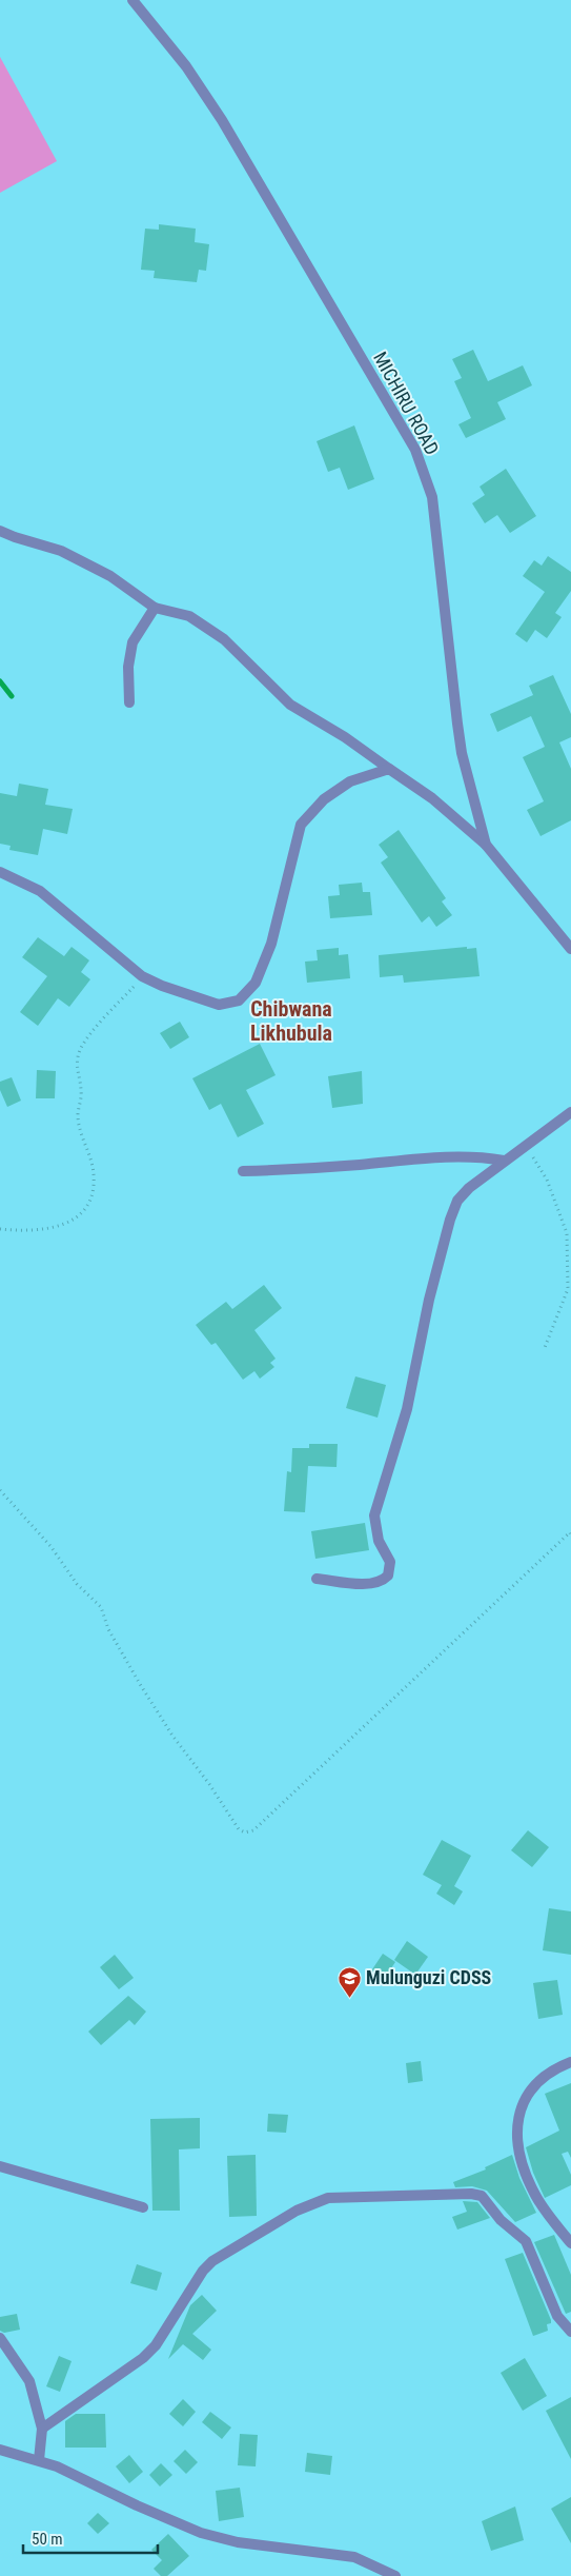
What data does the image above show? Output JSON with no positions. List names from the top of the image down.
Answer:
{
  "streets": {
    "street": ["MICHIRU ROAD"]
  },
  "districts": ["Chibwana Likhubula"],
  "places": {
    "school or university": ["Mulunguzi CDSS"]
  },
  "scale_bar": "50 m"
}
